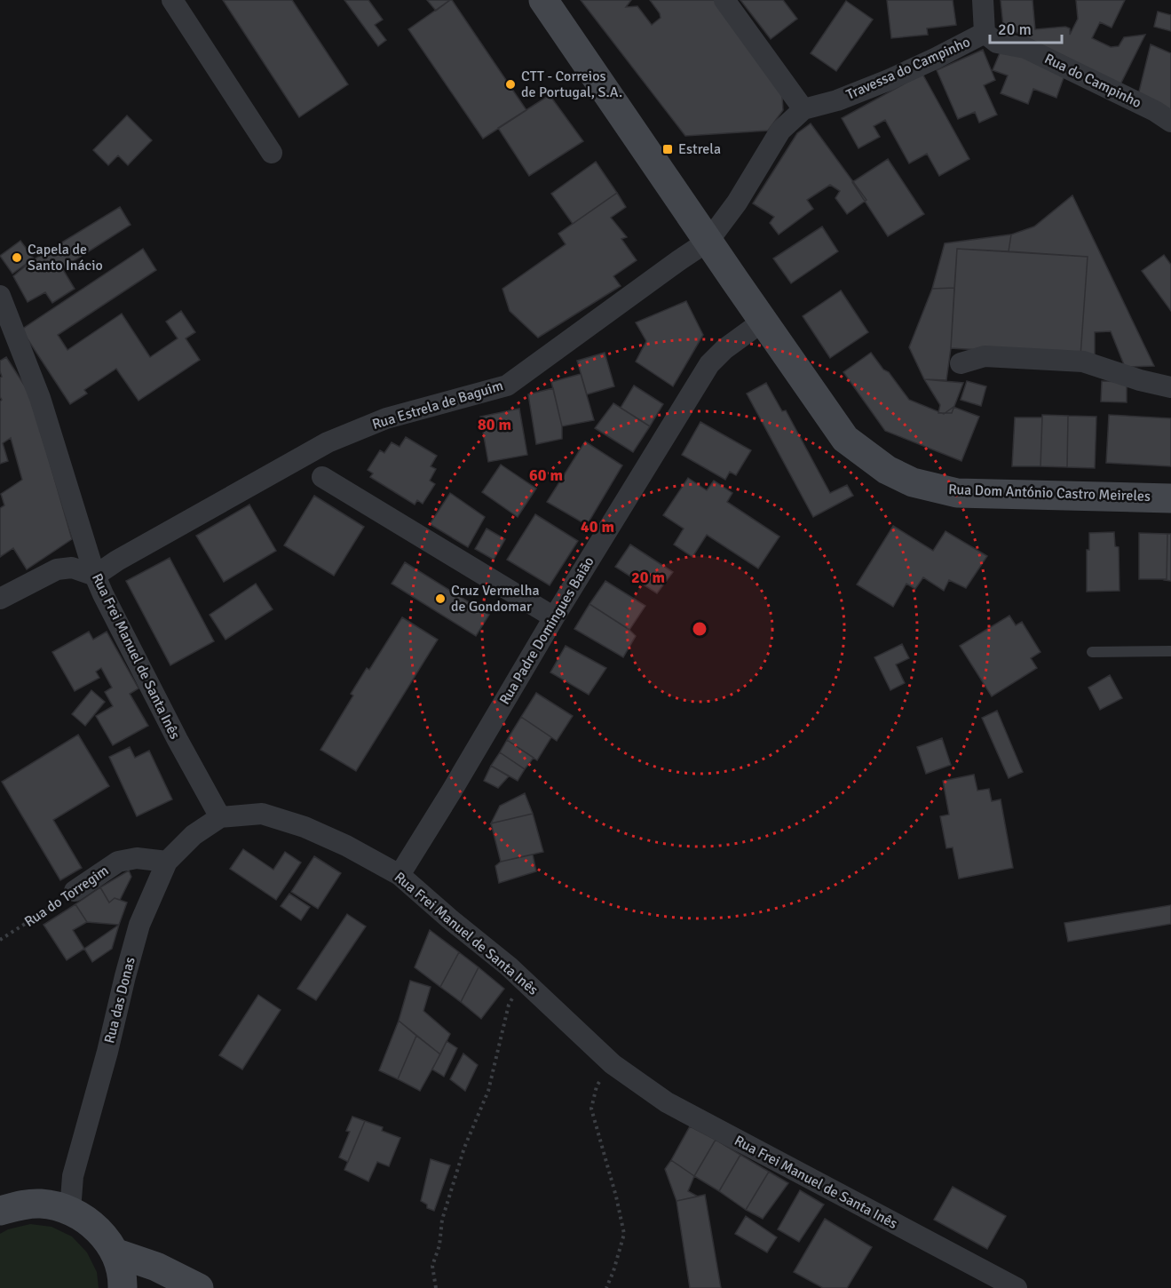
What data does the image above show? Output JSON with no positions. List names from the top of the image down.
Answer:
{
  "streets": {
    "main road": ["Rua Dom António Castro Meireles"],
    "street": [
      "Travessa do Campinho",
      "Rua do Campinho",
      "Rua Estrela de Baguim",
      "Rua Padre Domingues Baião",
      "Rua Frei Manuel de Santa Inês",
      "Rua do Torregim",
      "Rua das Donas"
    ]
  },
  "crossings": [
    ["Travessa do Campinho", "Rua do Campinho"],
    ["Travessa do Campinho", "Rua Estrela de Baguim"],
    ["Travessa do Campinho", "Rua Dom António Castro Meireles"],
    ["Rua Estrela de Baguim", "Rua Dom António Castro Meireles"],
    ["Rua Estrela de Baguim", "Rua Frei Manuel de Santa Inês"],
    ["Rua Dom António Castro Meireles", "Rua Padre Domingues Baião"],
    ["Rua Padre Domingues Baião", "Rua Frei Manuel de Santa Inês"],
    ["Rua Frei Manuel de Santa Inês", "Rua das Donas"],
    ["Rua do Torregim", "Rua das Donas"]
  ],
  "places": {
    "other": ["CTT - Correios de Portugal, S.A.", "Capela de Santo Inácio", "Cruz Vermelha de Gondomar"],
    "transit": ["Estrela"]
  },
  "scale_bar": "20 m",
  "rings": [
    "80 m",
    "60 m",
    "40 m",
    "20 m"
  ]
}
